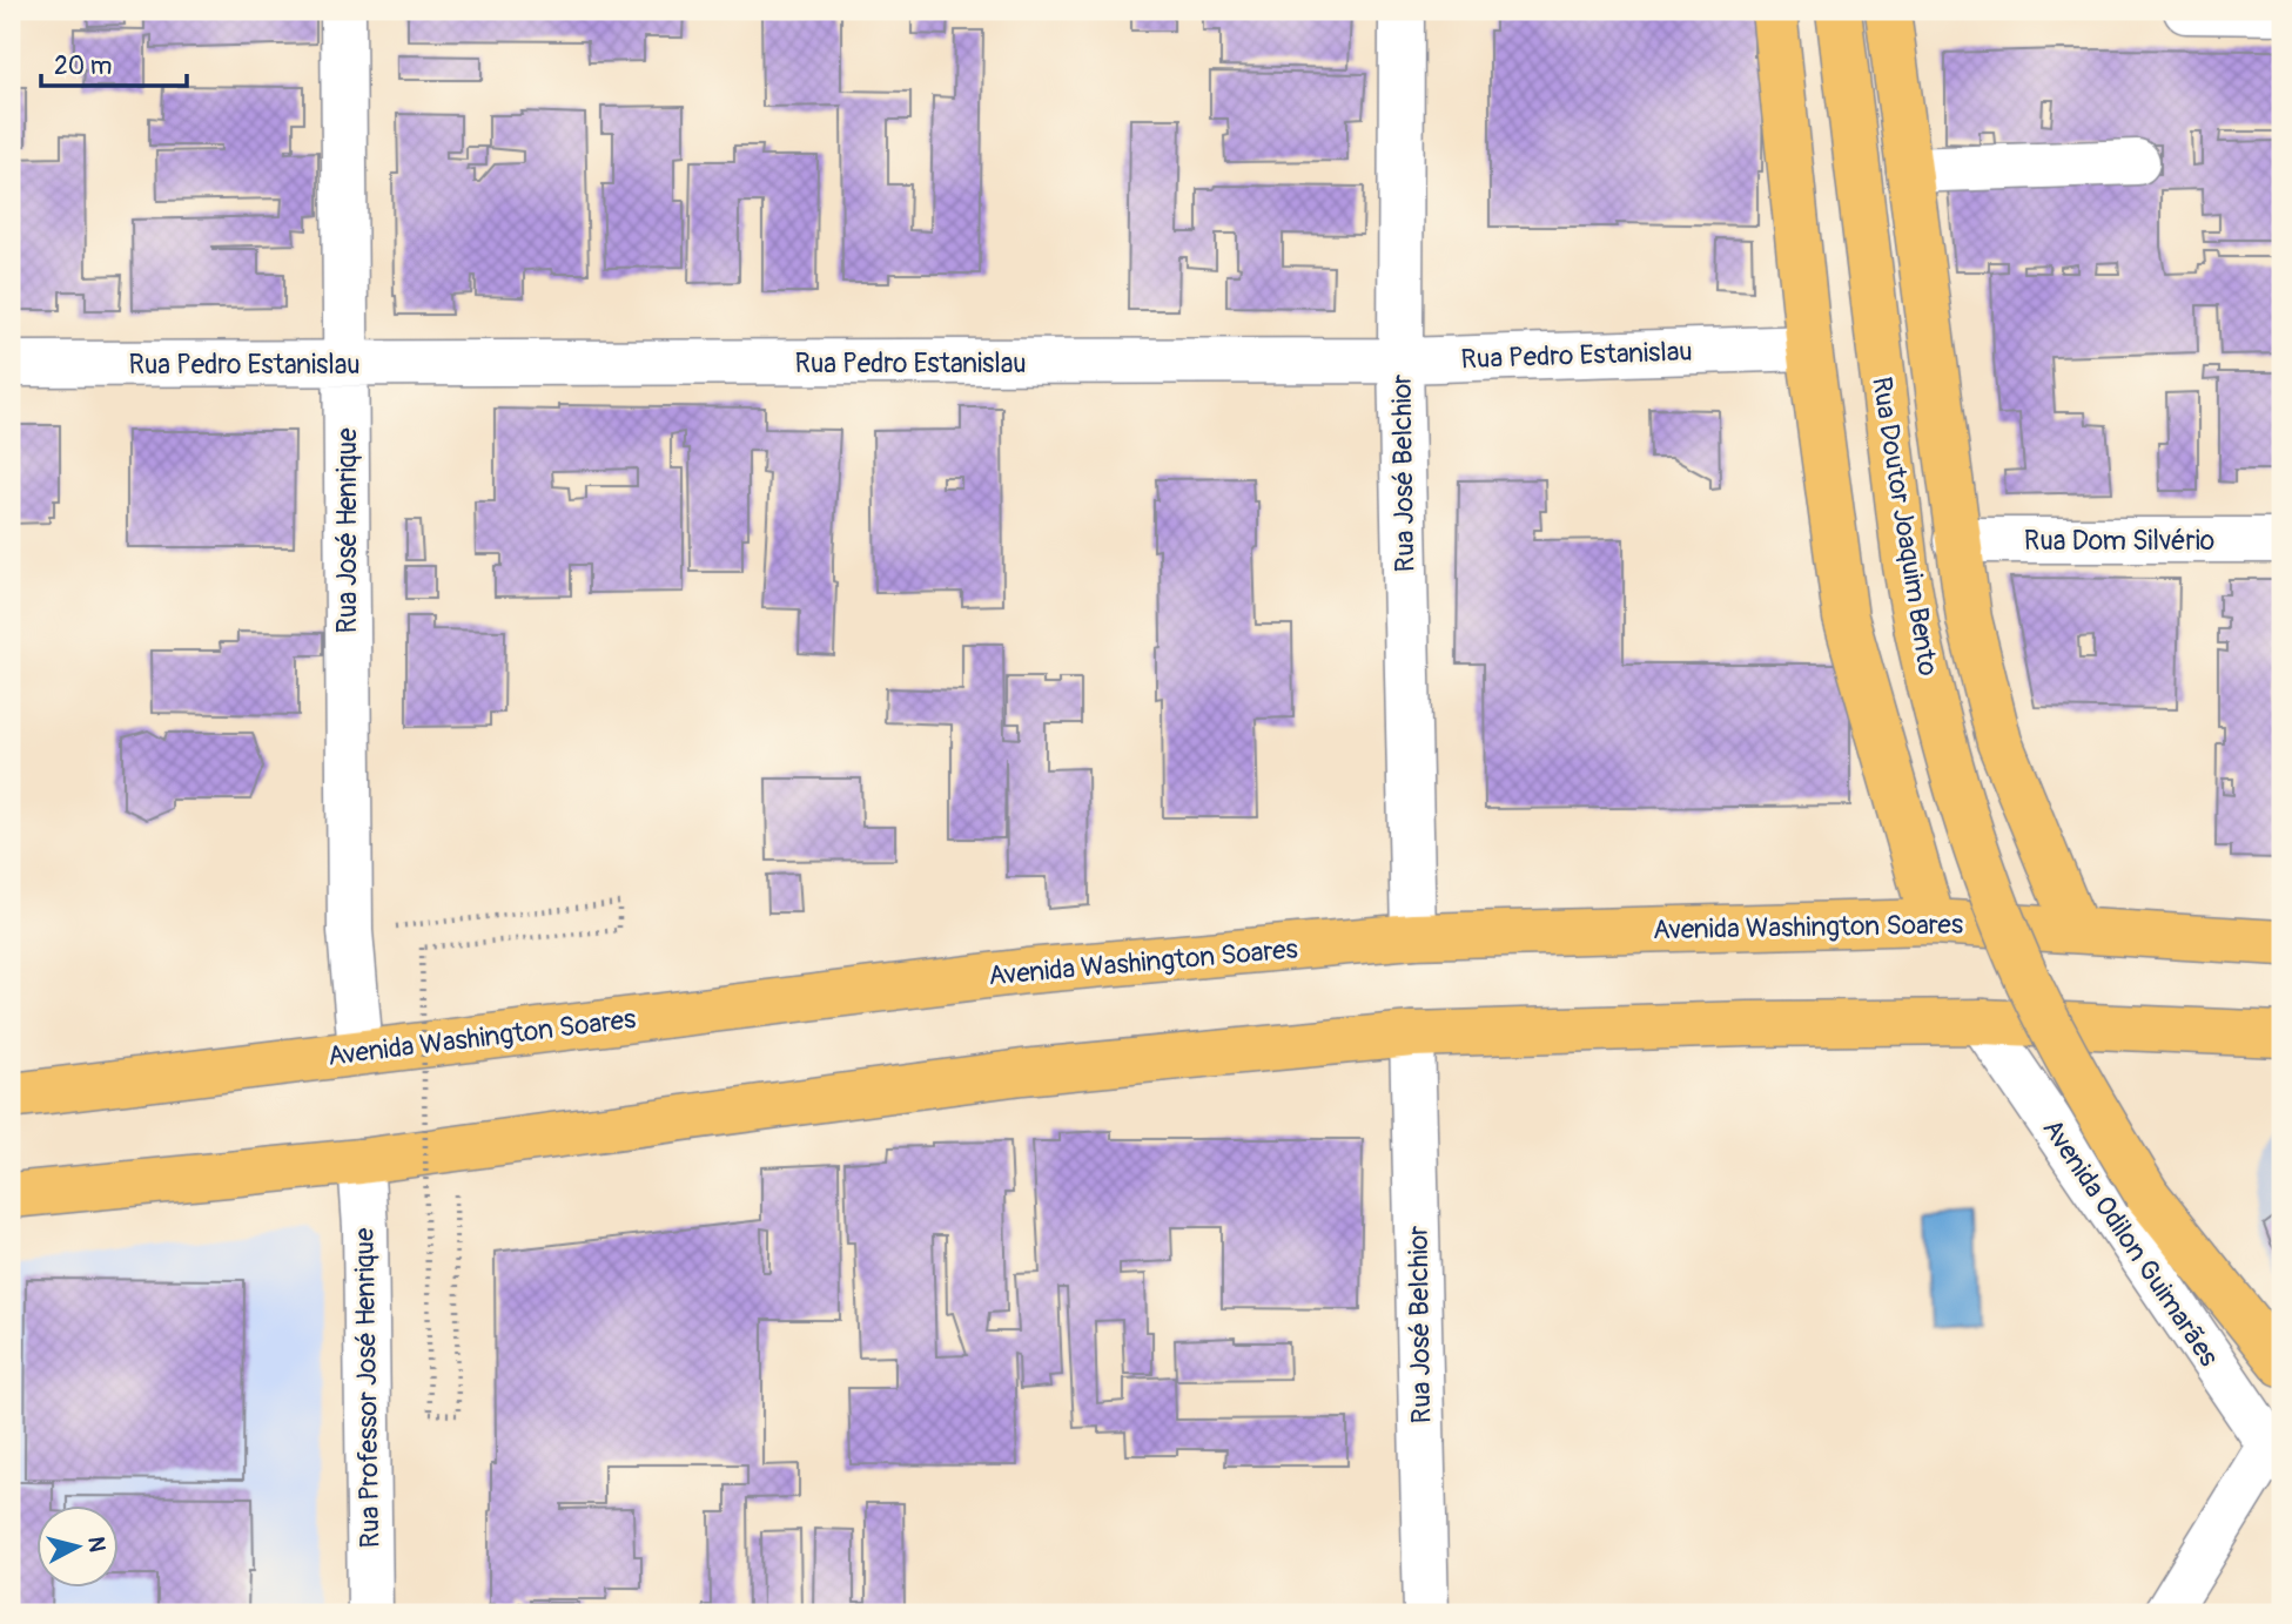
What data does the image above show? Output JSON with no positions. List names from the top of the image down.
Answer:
{
  "streets": {
    "main road": ["Rua Doutor Joaquim Bento", "Avenida Washington Soares", "Avenida Odilon Guimarães"],
    "street": [
      "Rua Pedro Estanislau",
      "Rua José Belchior",
      "Rua José Henrique",
      "Rua Dom Silvério",
      "Rua Professor José Henrique"
    ]
  },
  "crossings": [
    ["Rua Pedro Estanislau", "Rua José Belchior"],
    ["Rua Pedro Estanislau", "Rua José Henrique"],
    ["Rua José Belchior", "Avenida Washington Soares"],
    ["Rua Doutor Joaquim Bento", "Avenida Odilon Guimarães"],
    ["Rua José Henrique", "Avenida Washington Soares"]
  ],
  "scale_bar": "20 m",
  "north": "right"
}
